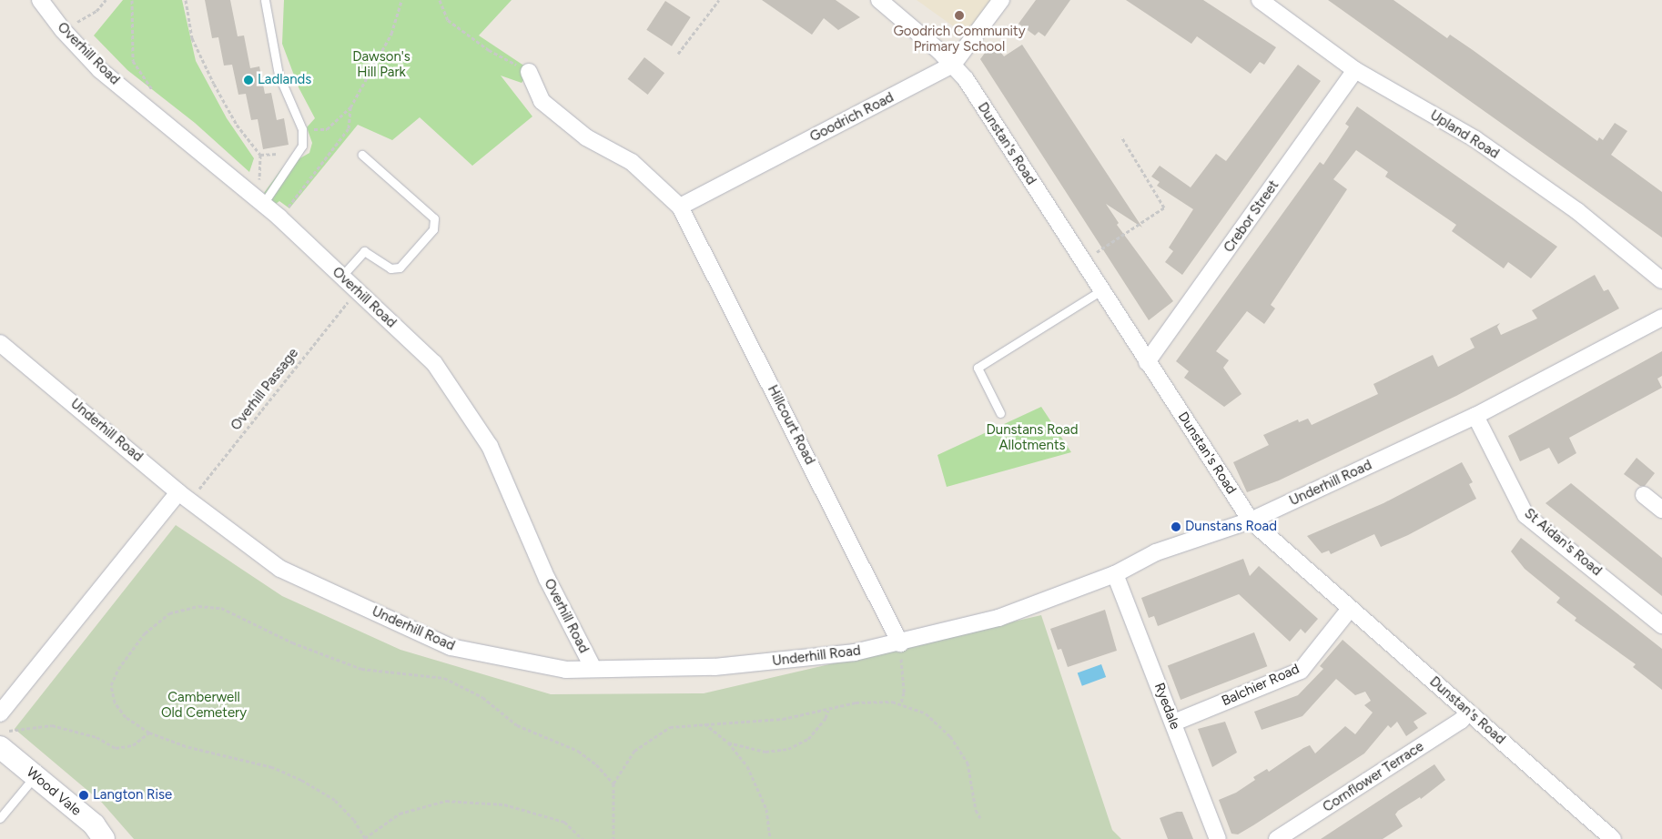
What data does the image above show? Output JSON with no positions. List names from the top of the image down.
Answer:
{
  "streets": {
    "street": [
      "Overhill Road",
      "Goodrich Road",
      "Upland Road",
      "Dunstan's Road",
      "Crebor Street",
      "Hillcourt Road",
      "Underhill Road",
      "St Aidan's Road",
      "Balchier Road",
      "Ryedale",
      "Cornflower Terrace",
      "Wood Vale"
    ],
    "path": ["Overhill Passage"]
  },
  "crossings": [
    ["Overhill Road", "Overhill Passage"],
    ["Overhill Road", "Underhill Road"],
    ["Goodrich Road", "Dunstan's Road"],
    ["Goodrich Road", "Hillcourt Road"],
    ["Upland Road", "Crebor Street"],
    ["Dunstan's Road", "Crebor Street"],
    ["Dunstan's Road", "Underhill Road"],
    ["Dunstan's Road", "Balchier Road"],
    ["Dunstan's Road", "Cornflower Terrace"],
    ["Overhill Passage", "Underhill Road"],
    ["Hillcourt Road", "Underhill Road"],
    ["Underhill Road", "St Aidan's Road"],
    ["Underhill Road", "Ryedale"],
    ["Balchier Road", "Ryedale"]
  ],
  "parks": ["Dawson's Hill Park", "Dunstans Road Allotments", "Camberwell Old Cemetery"],
  "places": [
    "Goodrich Community Primary School",
    "Ladlands",
    "Dunstans Road",
    "Langton Rise"
  ]
}
